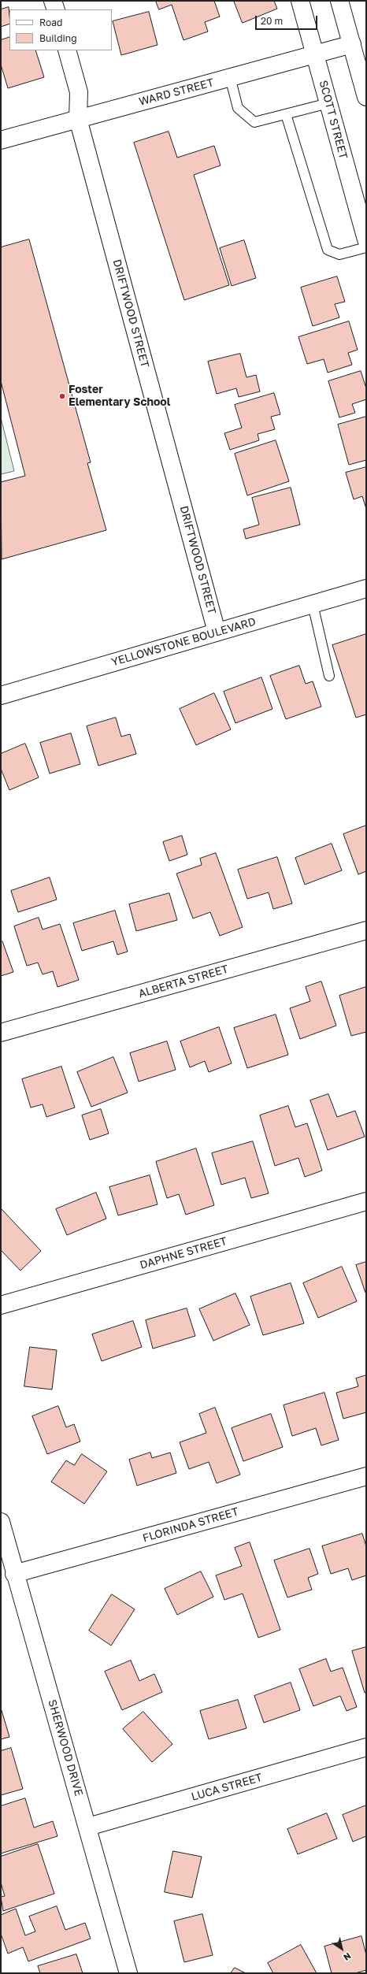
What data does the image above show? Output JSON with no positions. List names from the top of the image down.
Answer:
{
  "streets": {
    "street": [
      "WARD STREET",
      "SCOTT STREET",
      "DRIFTWOOD STREET",
      "YELLOWSTONE BOULEVARD",
      "ALBERTA STREET",
      "DAPHNE STREET",
      "FLORINDA STREET",
      "SHERWOOD DRIVE",
      "LUCA STREET"
    ]
  },
  "crossings": [
    ["WARD STREET", "SCOTT STREET"],
    ["WARD STREET", "DRIFTWOOD STREET"],
    ["DRIFTWOOD STREET", "YELLOWSTONE BOULEVARD"],
    ["FLORINDA STREET", "SHERWOOD DRIVE"],
    ["SHERWOOD DRIVE", "LUCA STREET"]
  ],
  "places": ["Foster Elementary School"],
  "legend": ["Road", "Building"],
  "scale_bar": "20 m",
  "north": "bottom right"
}
